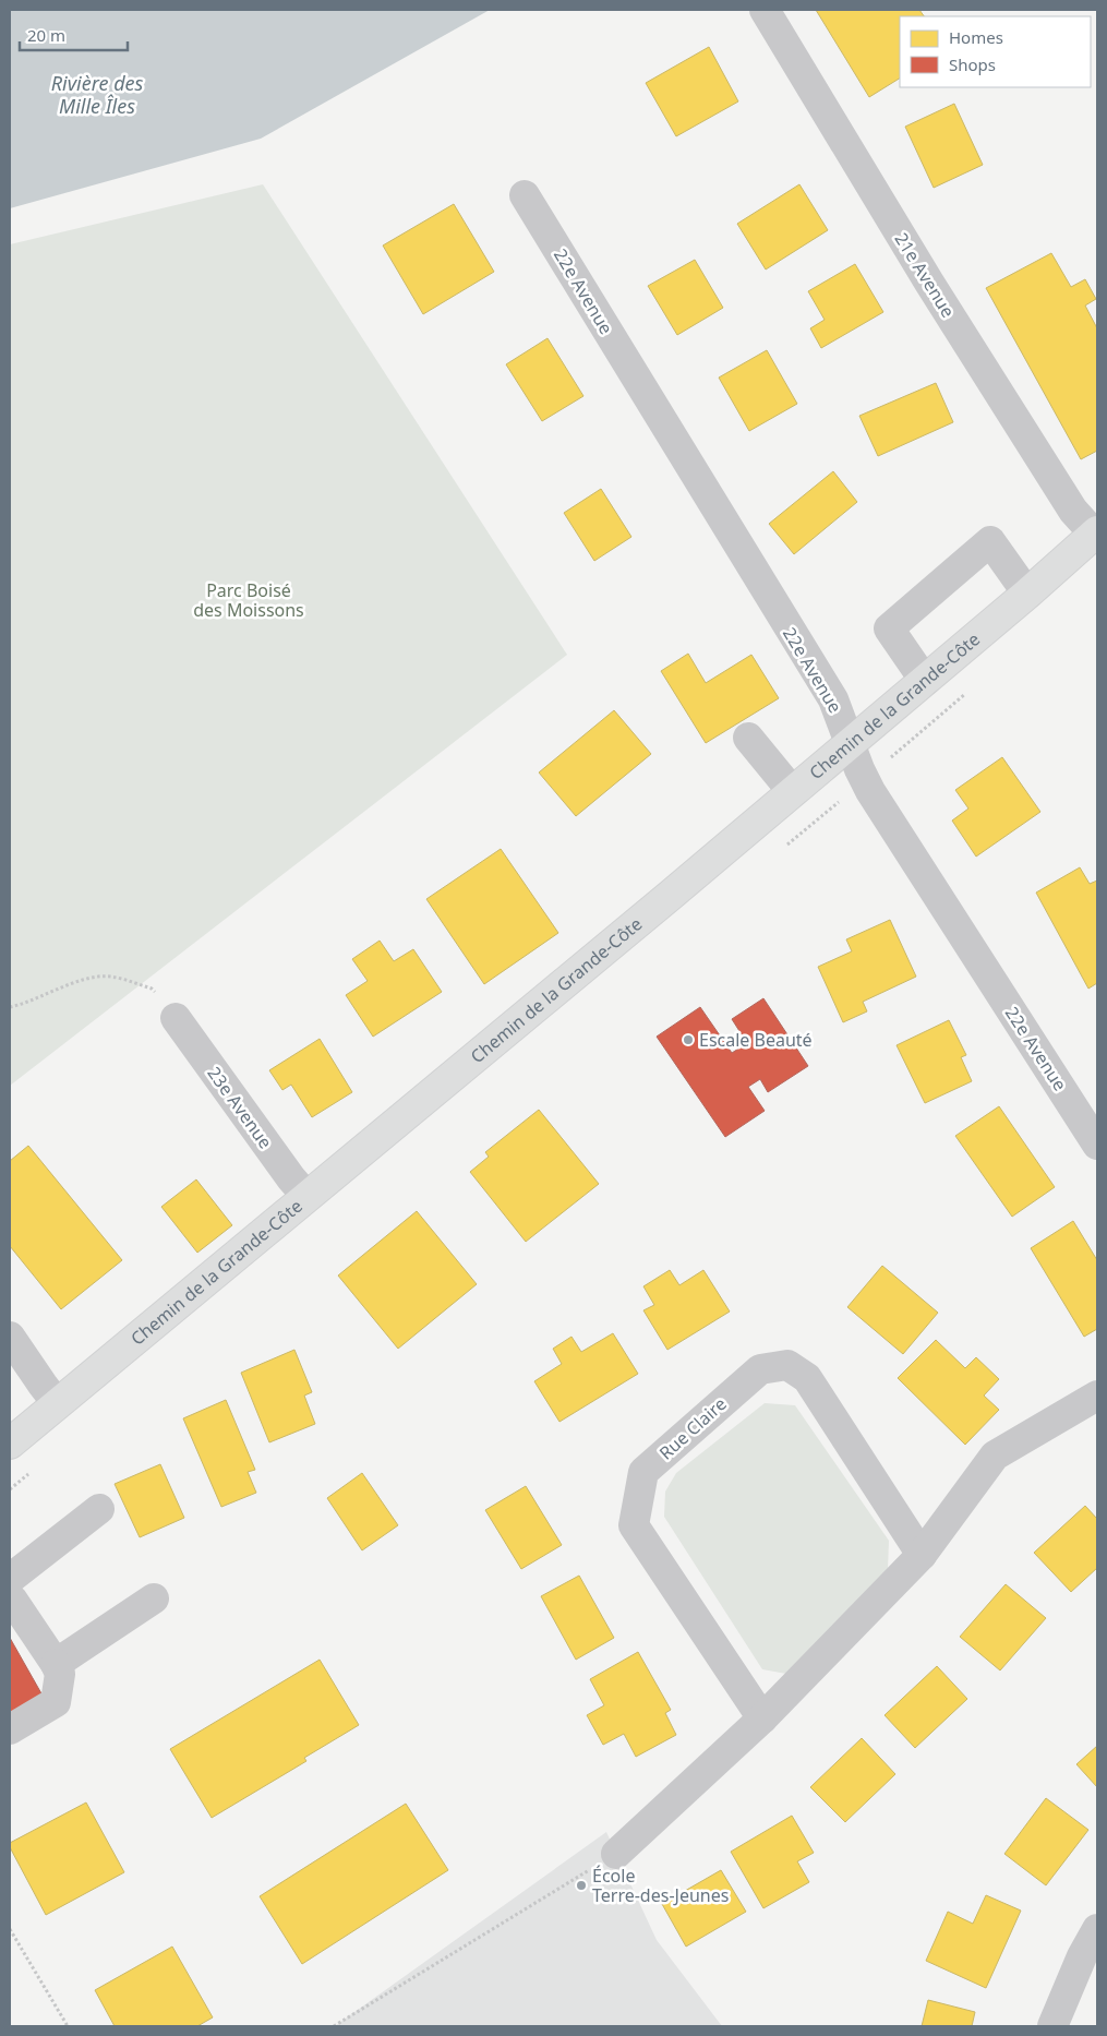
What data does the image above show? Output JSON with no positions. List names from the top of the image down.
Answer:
{
  "streets": {
    "main road": ["Chemin de la Grande-Côte"],
    "street": [
      "21e Avenue",
      "22e Avenue",
      "23e Avenue",
      "Rue Claire"
    ]
  },
  "crossings": [
    ["21e Avenue", "Chemin de la Grande-Côte"],
    ["22e Avenue", "Chemin de la Grande-Côte"],
    ["Chemin de la Grande-Côte", "23e Avenue"]
  ],
  "water": ["Rivière des Mille Îles"],
  "parks": ["Parc Boisé des Moissons"],
  "places": ["Escale Beauté", "École Terre-des-Jeunes"],
  "legend": ["Homes", "Shops"],
  "scale_bar": "20 m"
}
